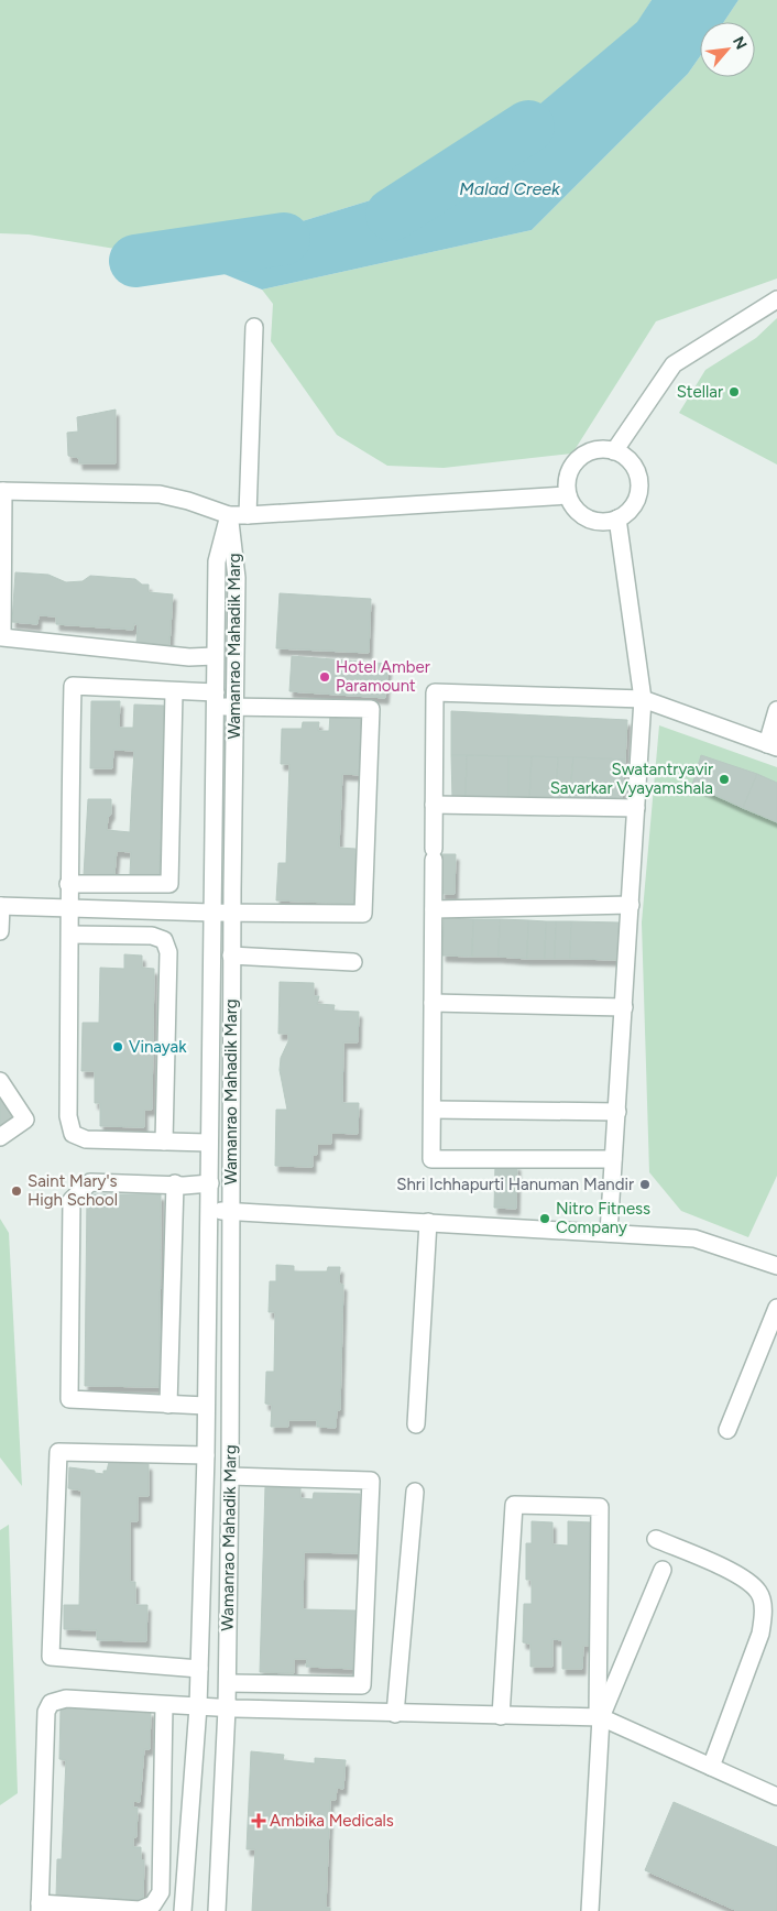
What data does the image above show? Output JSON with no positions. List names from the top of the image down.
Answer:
{
  "streets": {
    "street": ["Wamanrao Mahadik Marg"]
  },
  "water": ["Malad Creek"],
  "places": {
    "other": [
      "Stellar",
      "Hotel Amber Paramount",
      "Swatantryavir Savarkar Vyayamshala",
      "Vinayak",
      "Shri Ichhapurti Hanuman Mandir",
      "Saint Mary's High School",
      "Nitro Fitness Company"
    ],
    "health": ["Ambika Medicals"]
  },
  "north": "top right"
}
